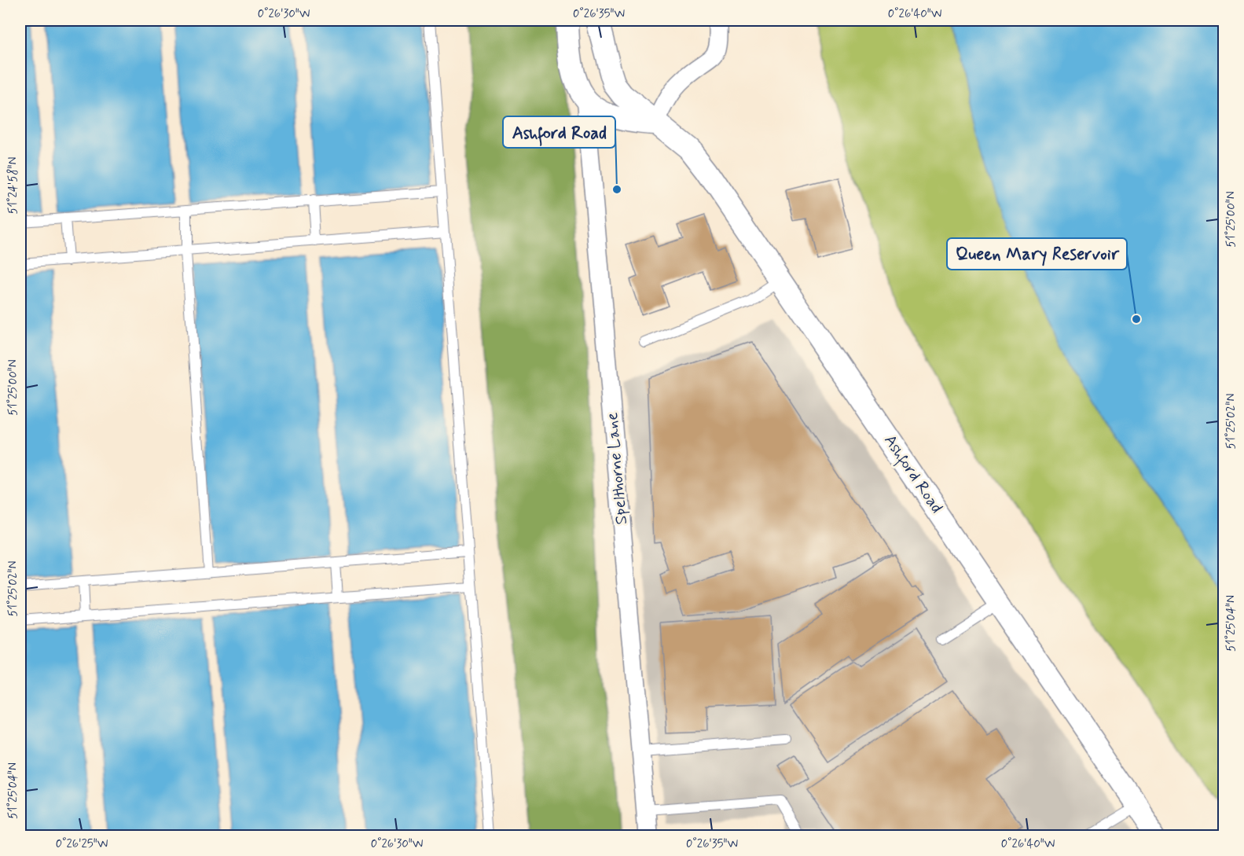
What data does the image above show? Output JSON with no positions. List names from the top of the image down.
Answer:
{
  "streets": {
    "street": ["Spelthorne Lane", "Ashford Road"]
  },
  "crossings": [
    ["Spelthorne Lane", "Ashford Road"]
  ],
  "places": ["Ashford Road", "Queen Mary Reservoir"],
  "coordinates": [
    "0°26'30\"W",
    "0°26'35\"W",
    "0°26'40\"W",
    "51°24'58\"N",
    "51°25'00\"N",
    "51°25'02\"N",
    "51°25'04\"N",
    "0°26'25\"W"
  ]
}
